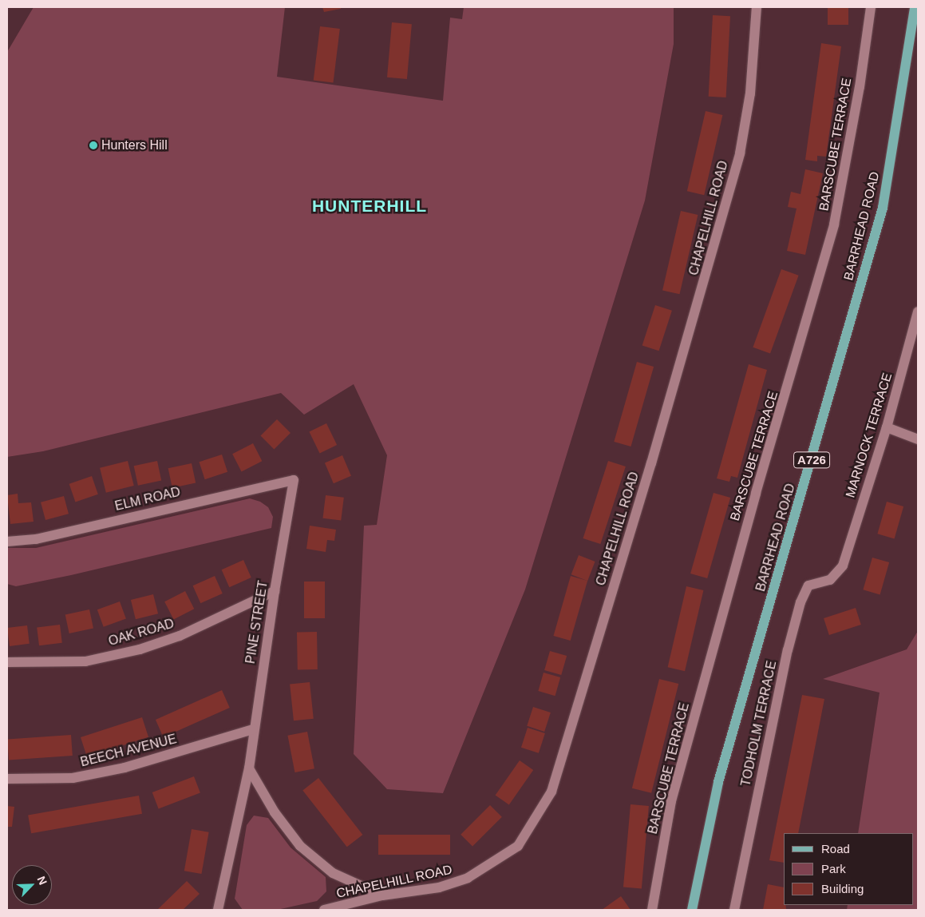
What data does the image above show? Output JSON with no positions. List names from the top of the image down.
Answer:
{
  "streets": {
    "main road": ["BARRHEAD ROAD", "A726"],
    "street": [
      "BARSCUBE TERRACE",
      "CHAPELHILL ROAD",
      "MARNOCK TERRACE",
      "ELM ROAD",
      "PINE STREET",
      "OAK ROAD",
      "TODHOLM TERRACE",
      "BEECH AVENUE"
    ]
  },
  "crossings": [
    ["MARNOCK TERRACE", "TODHOLM TERRACE"],
    ["ELM ROAD", "PINE STREET"],
    ["PINE STREET", "OAK ROAD"],
    ["PINE STREET", "BEECH AVENUE"]
  ],
  "districts": ["HUNTERHILL"],
  "places": ["Hunters Hill"],
  "legend": ["Road", "Park", "Building"],
  "north": "top right"
}
